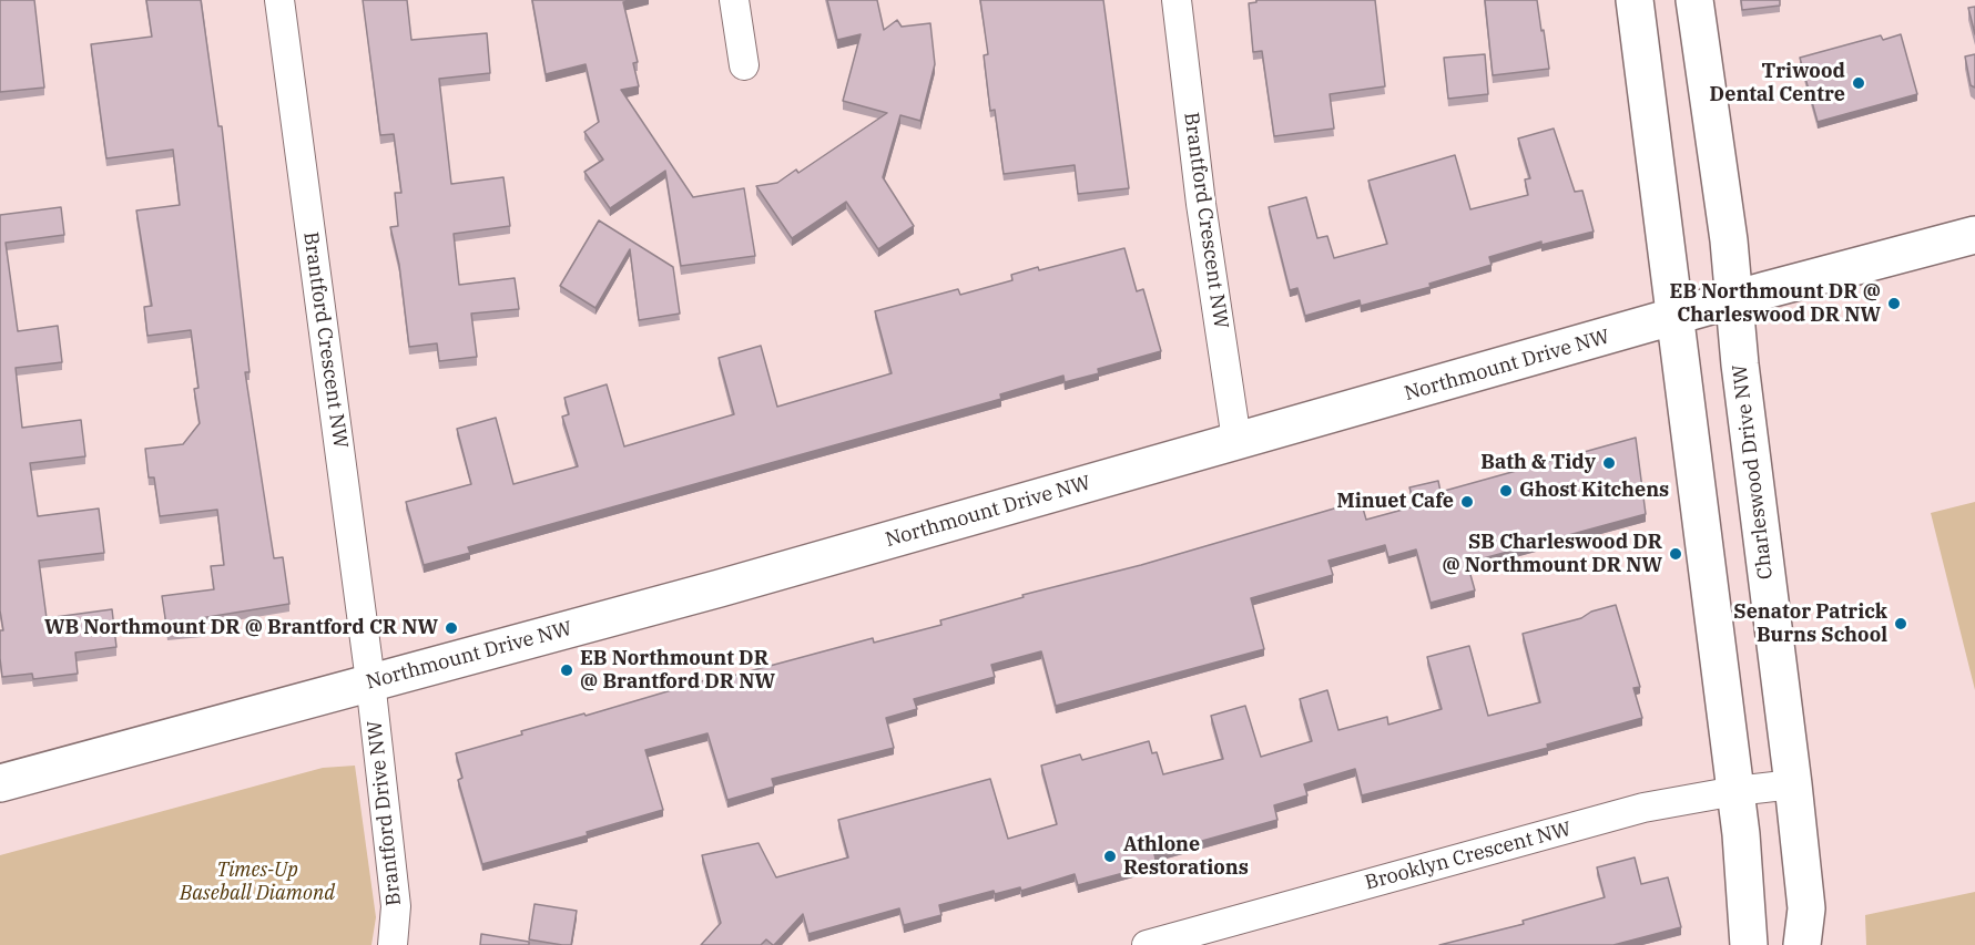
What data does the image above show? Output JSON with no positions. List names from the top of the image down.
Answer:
{
  "streets": {
    "street": [
      "Brantford Crescent NW",
      "Northmount Drive NW",
      "Charleswood Drive NW",
      "Brantford Drive NW",
      "Brooklyn Crescent NW"
    ]
  },
  "crossings": [
    ["Brantford Crescent NW", "Northmount Drive NW"],
    ["Brantford Crescent NW", "Brantford Drive NW"],
    ["Northmount Drive NW", "Charleswood Drive NW"],
    ["Northmount Drive NW", "Brantford Drive NW"],
    ["Charleswood Drive NW", "Brooklyn Crescent NW"]
  ],
  "parks": ["Times-Up Baseball Diamond"],
  "places": [
    "Triwood Dental Centre",
    "EB Northmount DR @ Charleswood DR NW",
    "Bath & Tidy",
    "Ghost Kitchens",
    "Minuet Cafe",
    "SB Charleswood DR @ Northmount DR NW",
    "Senator Patrick Burns School",
    "WB Northmount DR @ Brantford CR NW",
    "EB Northmount DR @ Brantford DR NW",
    "Athlone Restorations"
  ]
}
